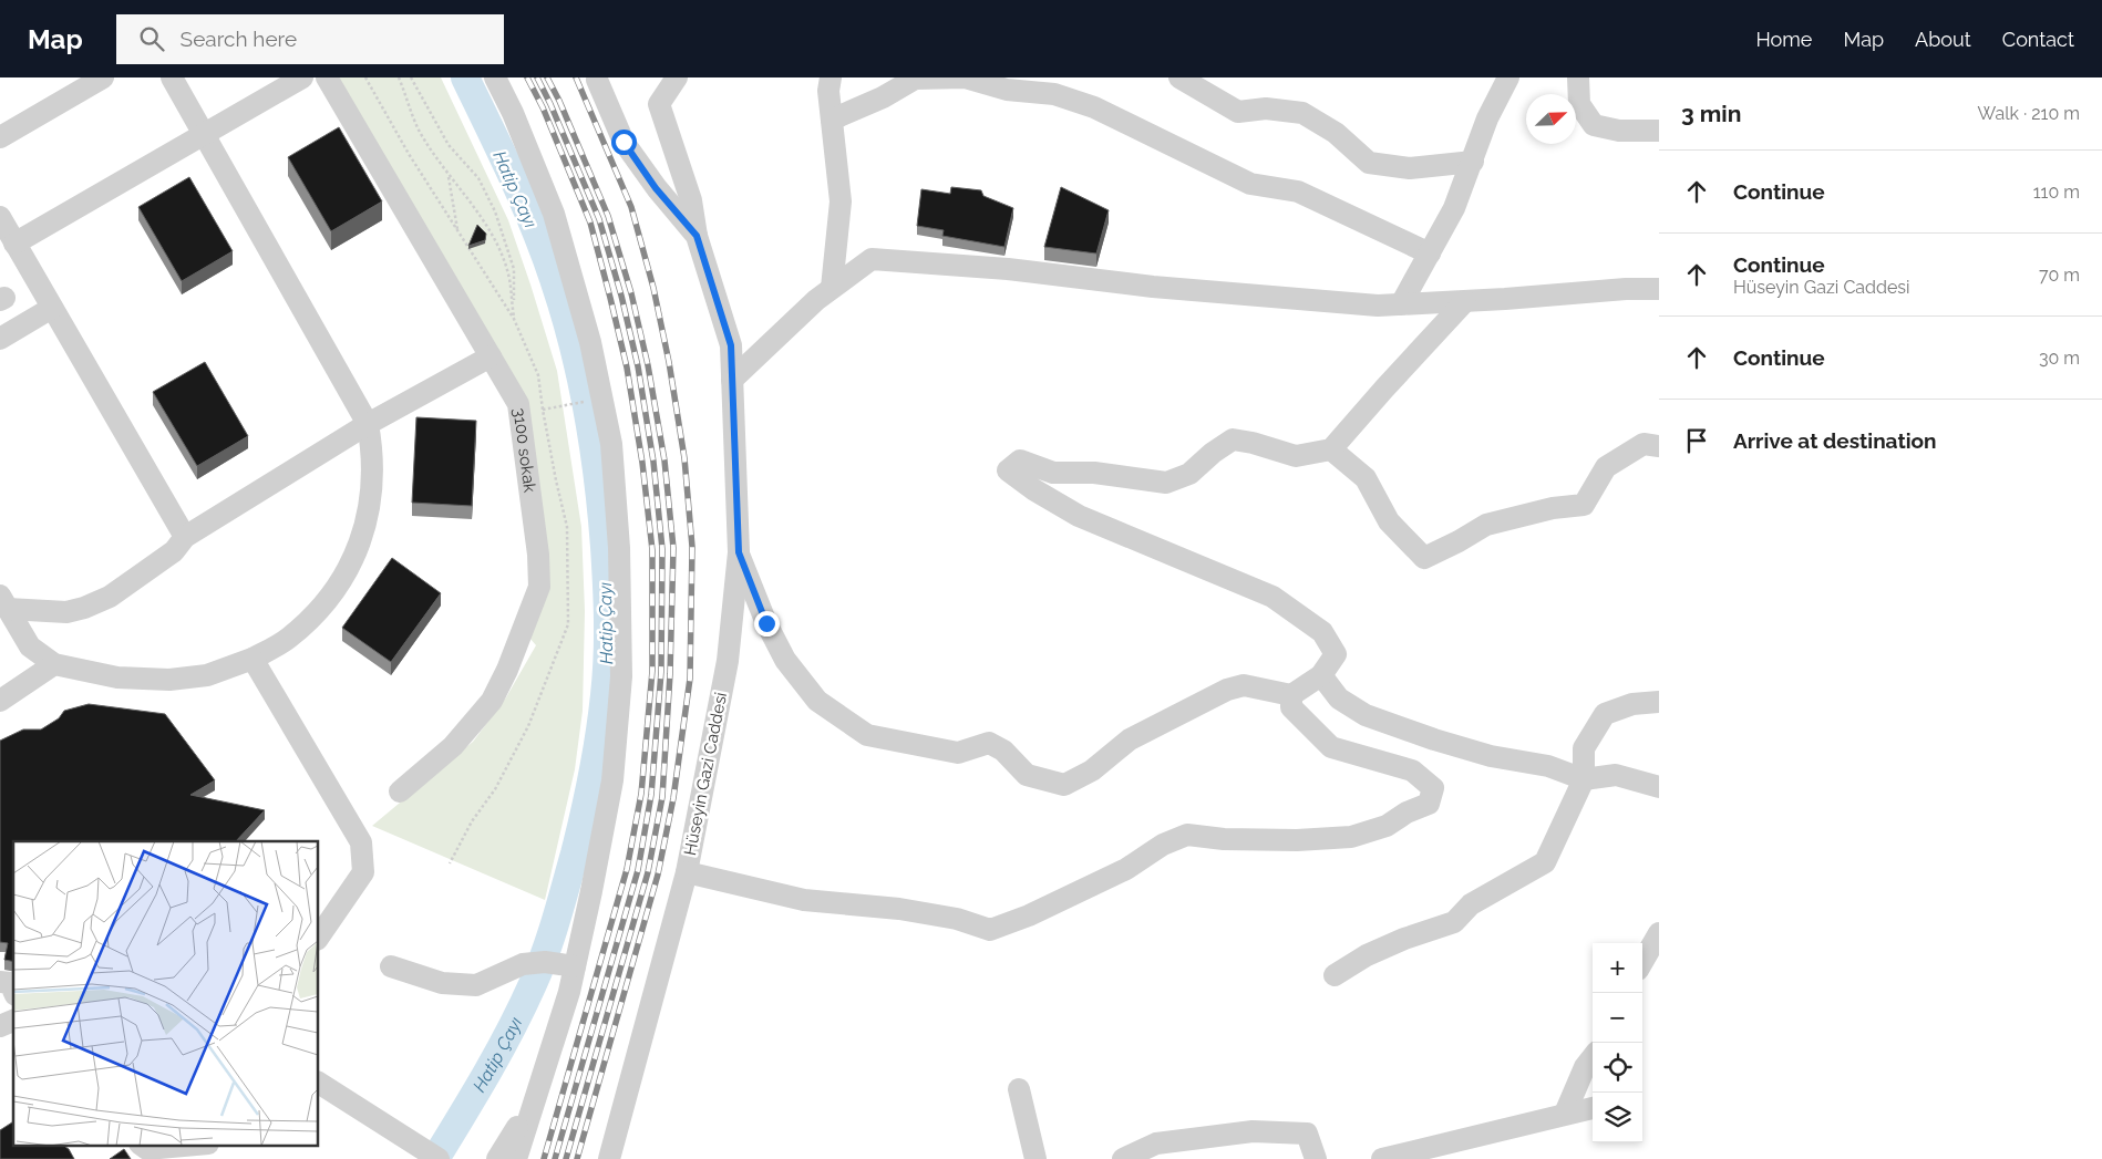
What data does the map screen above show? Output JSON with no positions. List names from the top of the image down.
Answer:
{
  "streets": {
    "street": ["3100 sokak", "Hüseyin Gazi Caddesi"]
  },
  "water": ["Hatip Çayı"],
  "north": "top right",
  "page": {
    "header": "Map",
    "search": "Search here",
    "nav": [
      "Home",
      "Map",
      "About",
      "Contact"
    ],
    "heading": ["3 min", "Walk · 210 m"],
    "list": [
      ["Continue", "110 m"],
      ["Continue", "Hüseyin Gazi Caddesi", "70 m"],
      ["Continue", "30 m"],
      "Arrive at destination"
    ],
    "map_buttons": ["+", "−"]
  }
}
